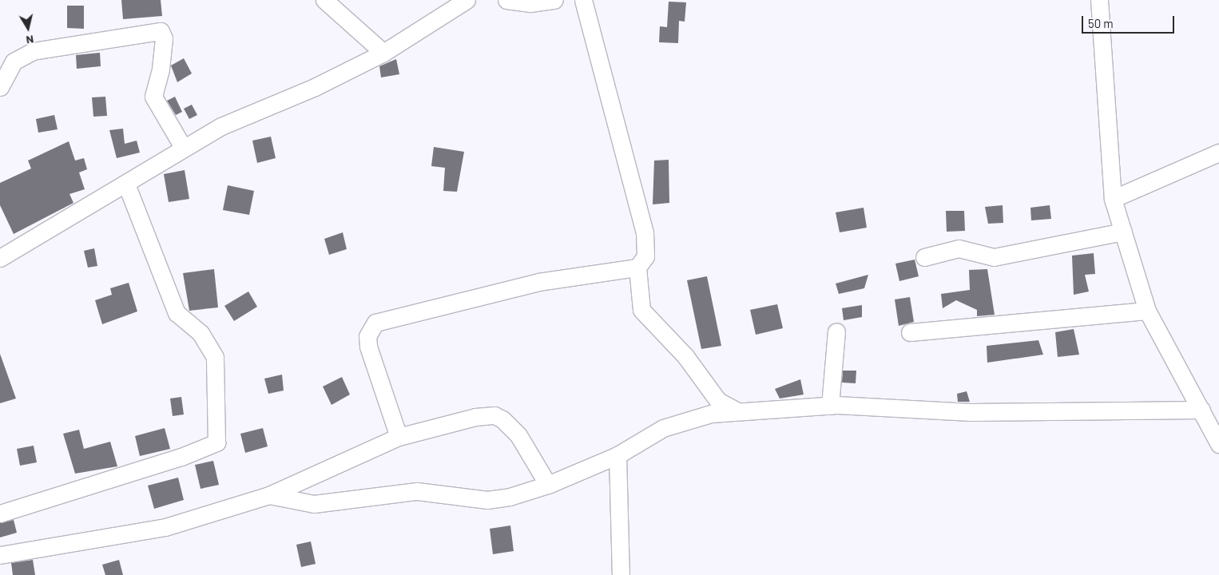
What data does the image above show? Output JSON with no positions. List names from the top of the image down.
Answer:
{
  "scale_bar": "50 m",
  "north": "bottom"
}
